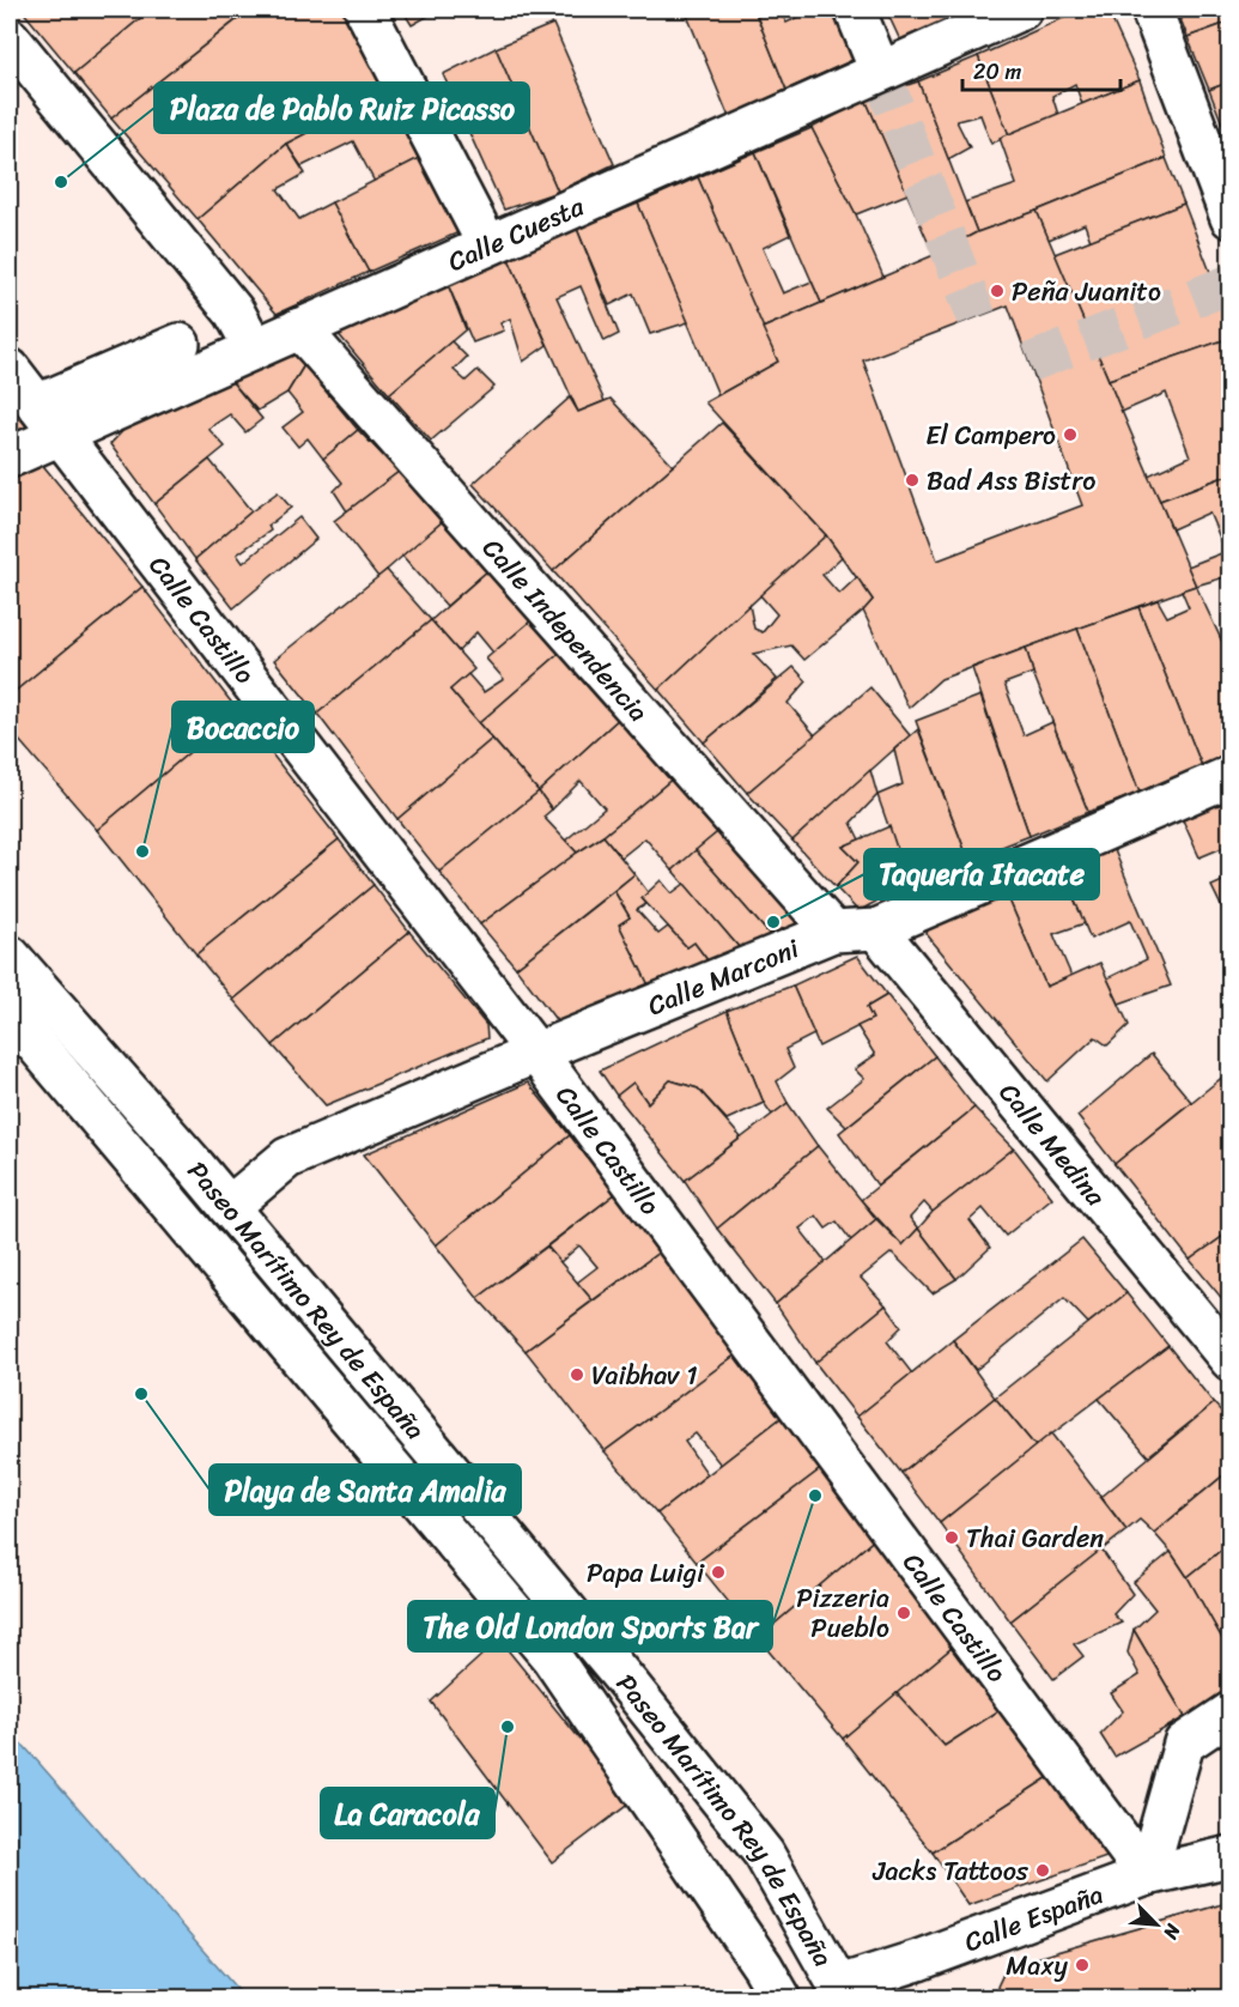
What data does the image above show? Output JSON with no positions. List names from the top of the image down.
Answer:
{
  "streets": {
    "street": [
      "Calle Cuesta",
      "Calle Castillo",
      "Calle Independencia",
      "Calle Marconi",
      "Calle Medina",
      "Paseo Marítimo Rey de España",
      "Calle España"
    ]
  },
  "crossings": [
    ["Calle Cuesta", "Calle Castillo"],
    ["Calle Cuesta", "Calle Independencia"],
    ["Calle Castillo", "Calle Marconi"],
    ["Calle Castillo", "Calle España"],
    ["Calle Independencia", "Calle Marconi"],
    ["Calle Marconi", "Calle Medina"],
    ["Calle Marconi", "Paseo Marítimo Rey de España"],
    ["Paseo Marítimo Rey de España", "Calle España"]
  ],
  "places": [
    "Plaza de Pablo Ruiz Picasso",
    "Peña Juanito",
    "El Campero",
    "Bad Ass Bistro",
    "Bocaccio",
    "Taquería Itacate",
    "Vaibhav 1",
    "Playa de Santa Amalia",
    "The Old London Sports Bar",
    "Thai Garden",
    "Papa Luigi",
    "Pizzeria Pueblo",
    "La Caracola",
    "Jacks Tattoos",
    "Maxy"
  ],
  "scale_bar": "20 m",
  "north": "bottom right"
}
